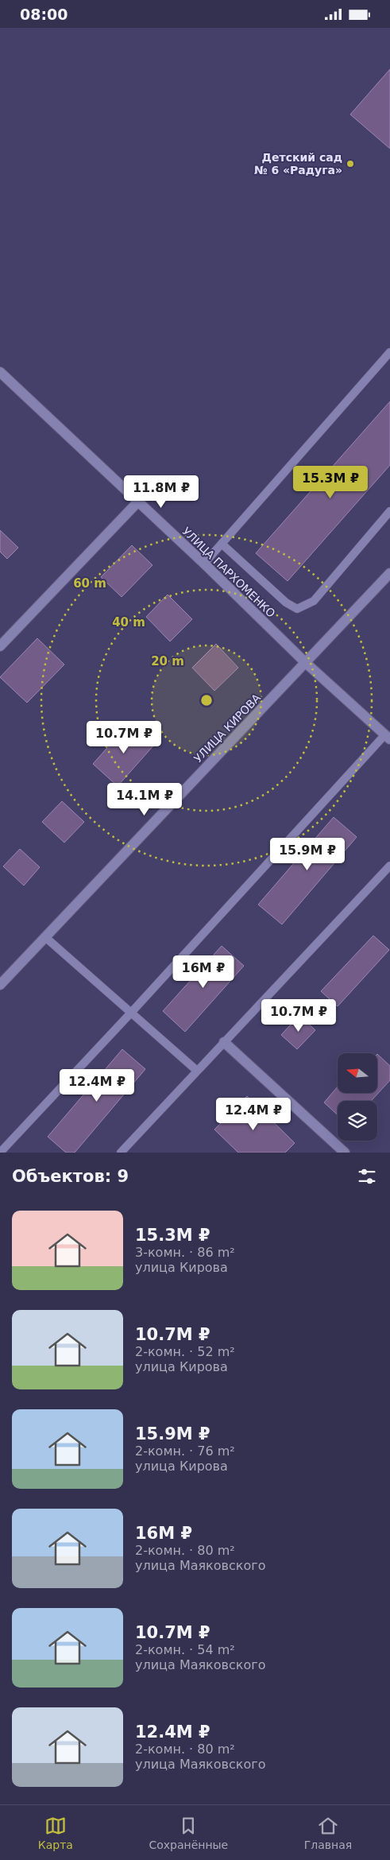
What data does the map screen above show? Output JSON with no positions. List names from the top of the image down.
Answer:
{
  "streets": {
    "street": ["УЛИЦА ПАРХОМЕНКО", "УЛИЦА КИРОВА"]
  },
  "crossings": [
    ["УЛИЦА ПАРХОМЕНКО", "УЛИЦА КИРОВА"]
  ],
  "places": ["Детский сад № 6 «Радуга»"],
  "north": "left",
  "page": {
    "status": "08:00",
    "price": [
      "15.3M ₽",
      "11.8M ₽",
      "10.7M ₽",
      "14.1M ₽",
      "15.9M ₽",
      "16M ₽",
      "10.7M ₽",
      "12.4M ₽",
      "12.4M ₽"
    ],
    "heading": "Объектов: 9",
    "list": [
      {
        "name": "15.3M ₽",
        "note": "3-комн. · 86 m² · улица Кирова"
      },
      {
        "name": "10.7M ₽",
        "note": "2-комн. · 52 m² · улица Кирова"
      },
      {
        "name": "15.9M ₽",
        "note": "2-комн. · 76 m² · улица Кирова"
      },
      {
        "name": "16M ₽",
        "note": "2-комн. · 80 m² · улица Маяковского"
      },
      {
        "name": "10.7M ₽",
        "note": "2-комн. · 54 m² · улица Маяковского"
      },
      {
        "name": "12.4M ₽",
        "note": "2-комн. · 80 m² · улица Маяковского"
      }
    ],
    "tabs": ["Карта", "Сохранённые", "Главная"]
  },
  "rings": ["60 m", "40 m", "20 m"]
}
